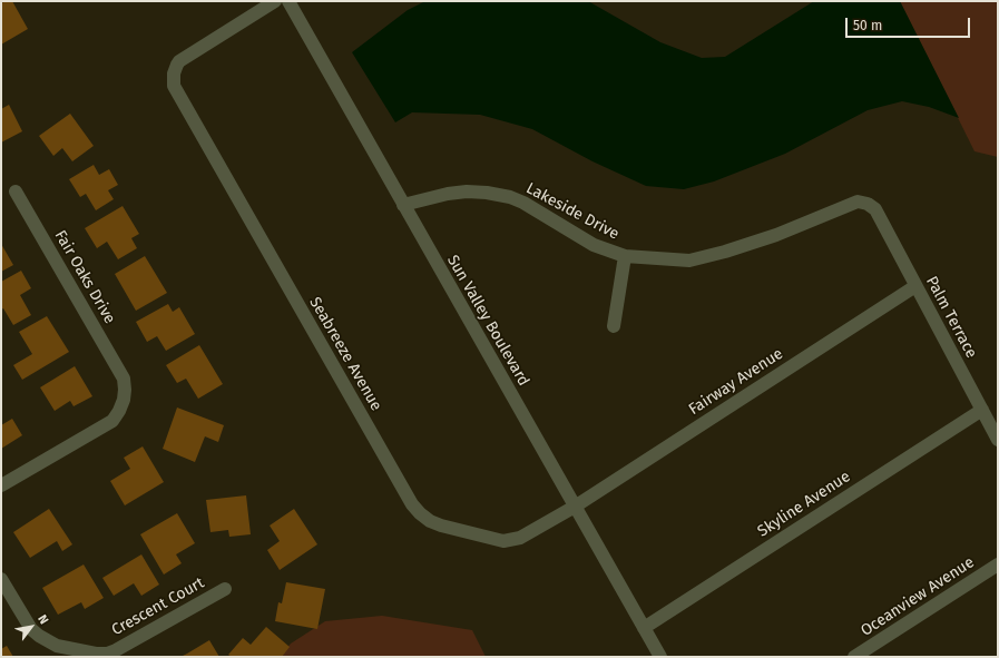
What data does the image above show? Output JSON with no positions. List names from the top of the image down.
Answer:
{
  "streets": {
    "street": [
      "Lakeside Drive",
      "Fair Oaks Drive",
      "Palm Terrace",
      "Sun Valley Boulevard",
      "Seabreeze Avenue",
      "Fairway Avenue",
      "Skyline Avenue",
      "Oceanview Avenue",
      "Crescent Court"
    ]
  },
  "crossings": [
    ["Lakeside Drive", "Palm Terrace"],
    ["Lakeside Drive", "Sun Valley Boulevard"],
    ["Palm Terrace", "Fairway Avenue"],
    ["Palm Terrace", "Skyline Avenue"],
    ["Sun Valley Boulevard", "Seabreeze Avenue"],
    ["Sun Valley Boulevard", "Fairway Avenue"],
    ["Sun Valley Boulevard", "Skyline Avenue"],
    ["Seabreeze Avenue", "Fairway Avenue"]
  ],
  "scale_bar": "50 m",
  "north": "top right"
}
